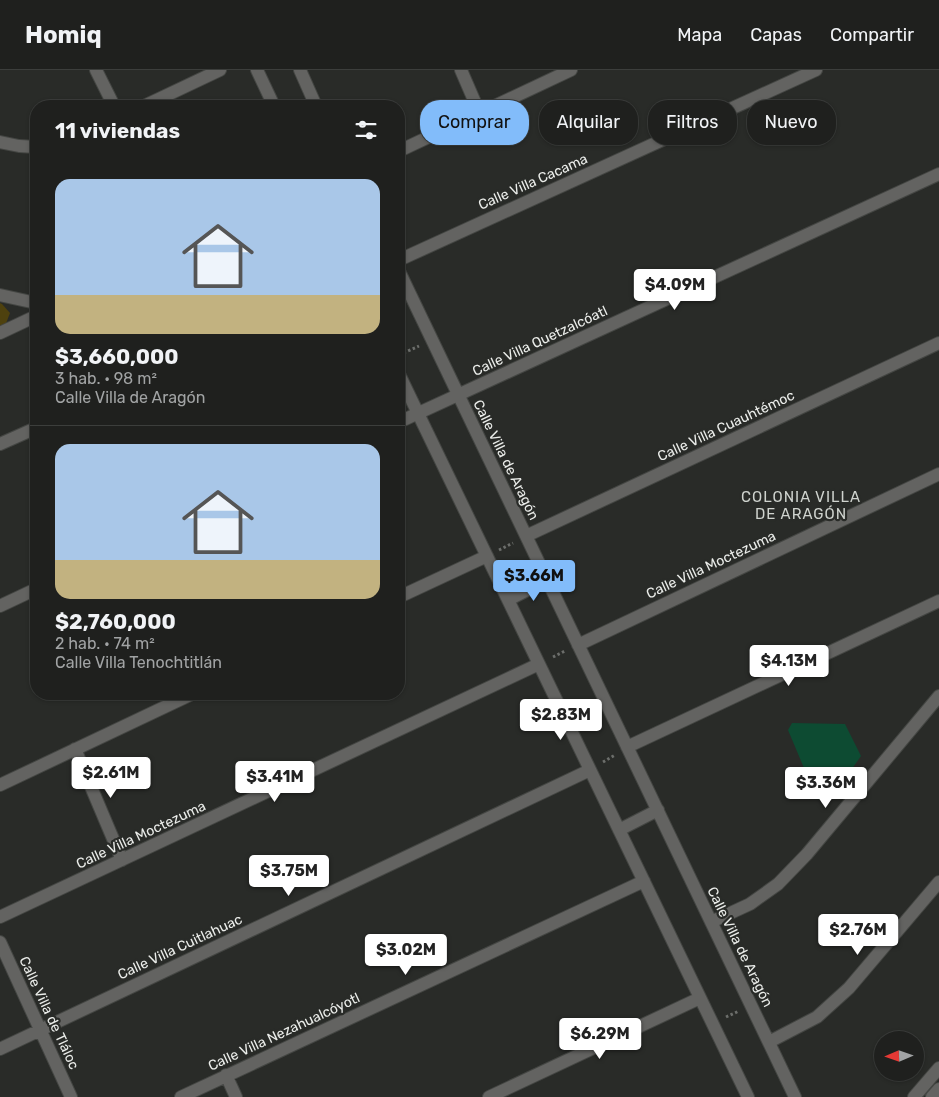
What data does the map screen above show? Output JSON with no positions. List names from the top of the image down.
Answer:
{
  "streets": {
    "street": [
      "Calle Villa Cacama",
      "Calle Villa Quetzalcóatl",
      "Calle Villa Cuauhtémoc",
      "Calle Villa de Aragón",
      "Calle Villa Moctezuma",
      "Calle Villa Cuitlahuac",
      "Calle Villa de Tláloc",
      "Calle Villa Nezahualcóyotl"
    ]
  },
  "crossings": [
    ["Calle Villa Quetzalcóatl", "Calle Villa de Aragón"],
    ["Calle Villa Cuauhtémoc", "Calle Villa de Aragón"],
    ["Calle Villa de Aragón", "Calle Villa Moctezuma"],
    ["Calle Villa Cuitlahuac", "Calle Villa de Tláloc"]
  ],
  "districts": ["COLONIA VILLA DE ARAGÓN"],
  "north": "left",
  "page": {
    "header": "Homiq",
    "nav": ["Mapa", "Capas", "Compartir"],
    "chip": [
      "Comprar",
      "Alquilar",
      "Filtros",
      "Nuevo"
    ],
    "heading": "11 viviendas",
    "list": [
      {
        "name": "$3,660,000",
        "note": "3 hab. · 98 m² · Calle Villa de Aragón"
      },
      {
        "name": "$2,760,000",
        "note": "2 hab. · 74 m² · Calle Villa Tenochtitlán"
      }
    ],
    "price": [
      "$4.09M",
      "$3.66M",
      "$4.13M",
      "$2.83M",
      "$2.61M",
      "$3.41M",
      "$3.36M",
      "$3.75M",
      "$2.76M",
      "$3.02M",
      "$6.29M"
    ]
  }
}
